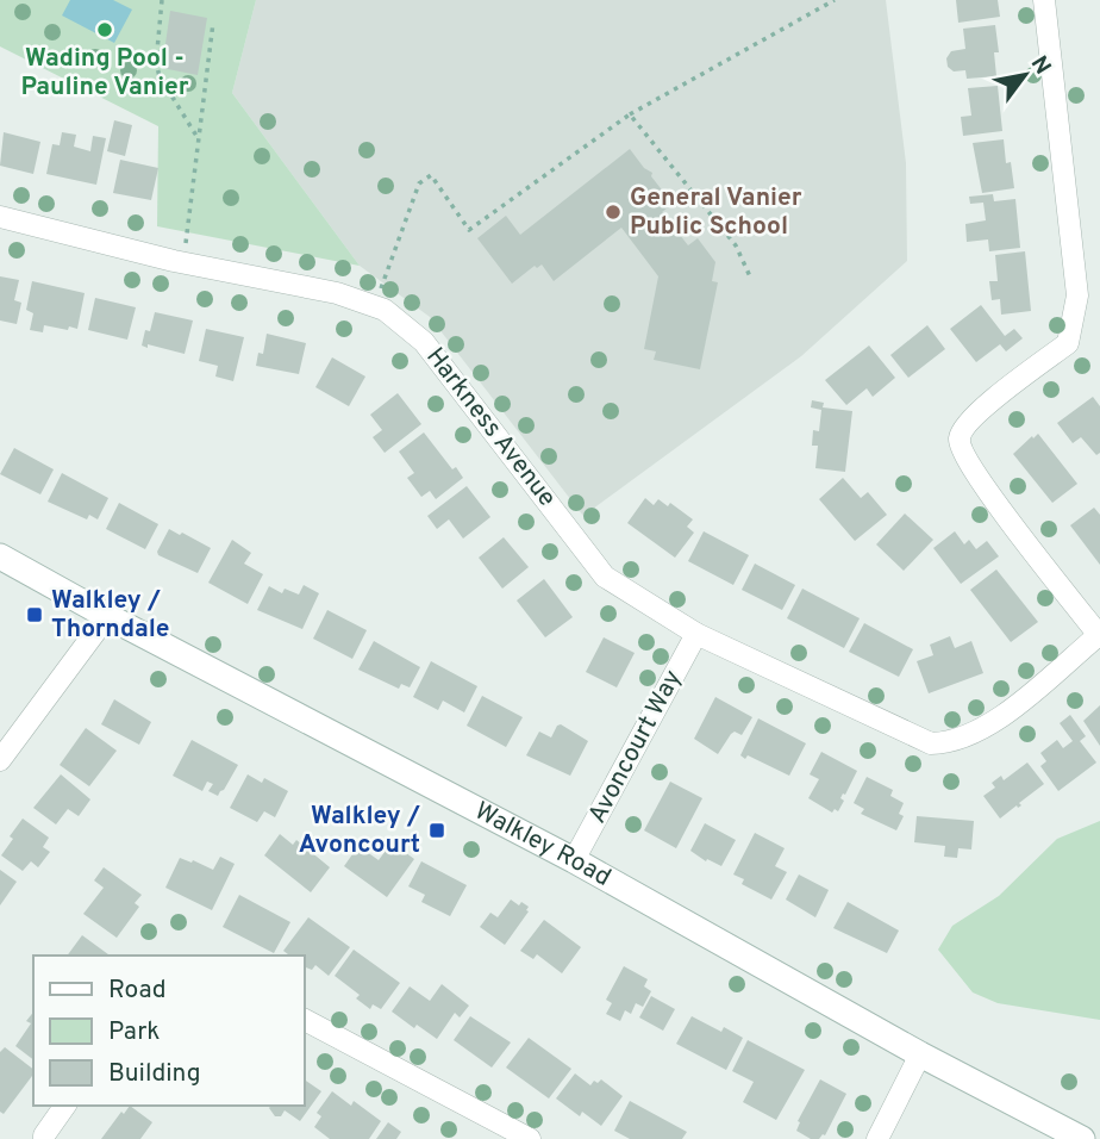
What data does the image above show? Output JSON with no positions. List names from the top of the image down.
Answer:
{
  "streets": {
    "main road": ["Walkley Road"],
    "street": ["Harkness Avenue", "Avoncourt Way"]
  },
  "crossings": [
    ["Harkness Avenue", "Avoncourt Way"],
    ["Avoncourt Way", "Walkley Road"]
  ],
  "places": {
    "other": ["Wading Pool - Pauline Vanier", "General Vanier Public School"],
    "transit": ["Walkley / Thorndale", "Walkley / Avoncourt"]
  },
  "legend": ["Road", "Park", "Building"],
  "north": "top right"
}
